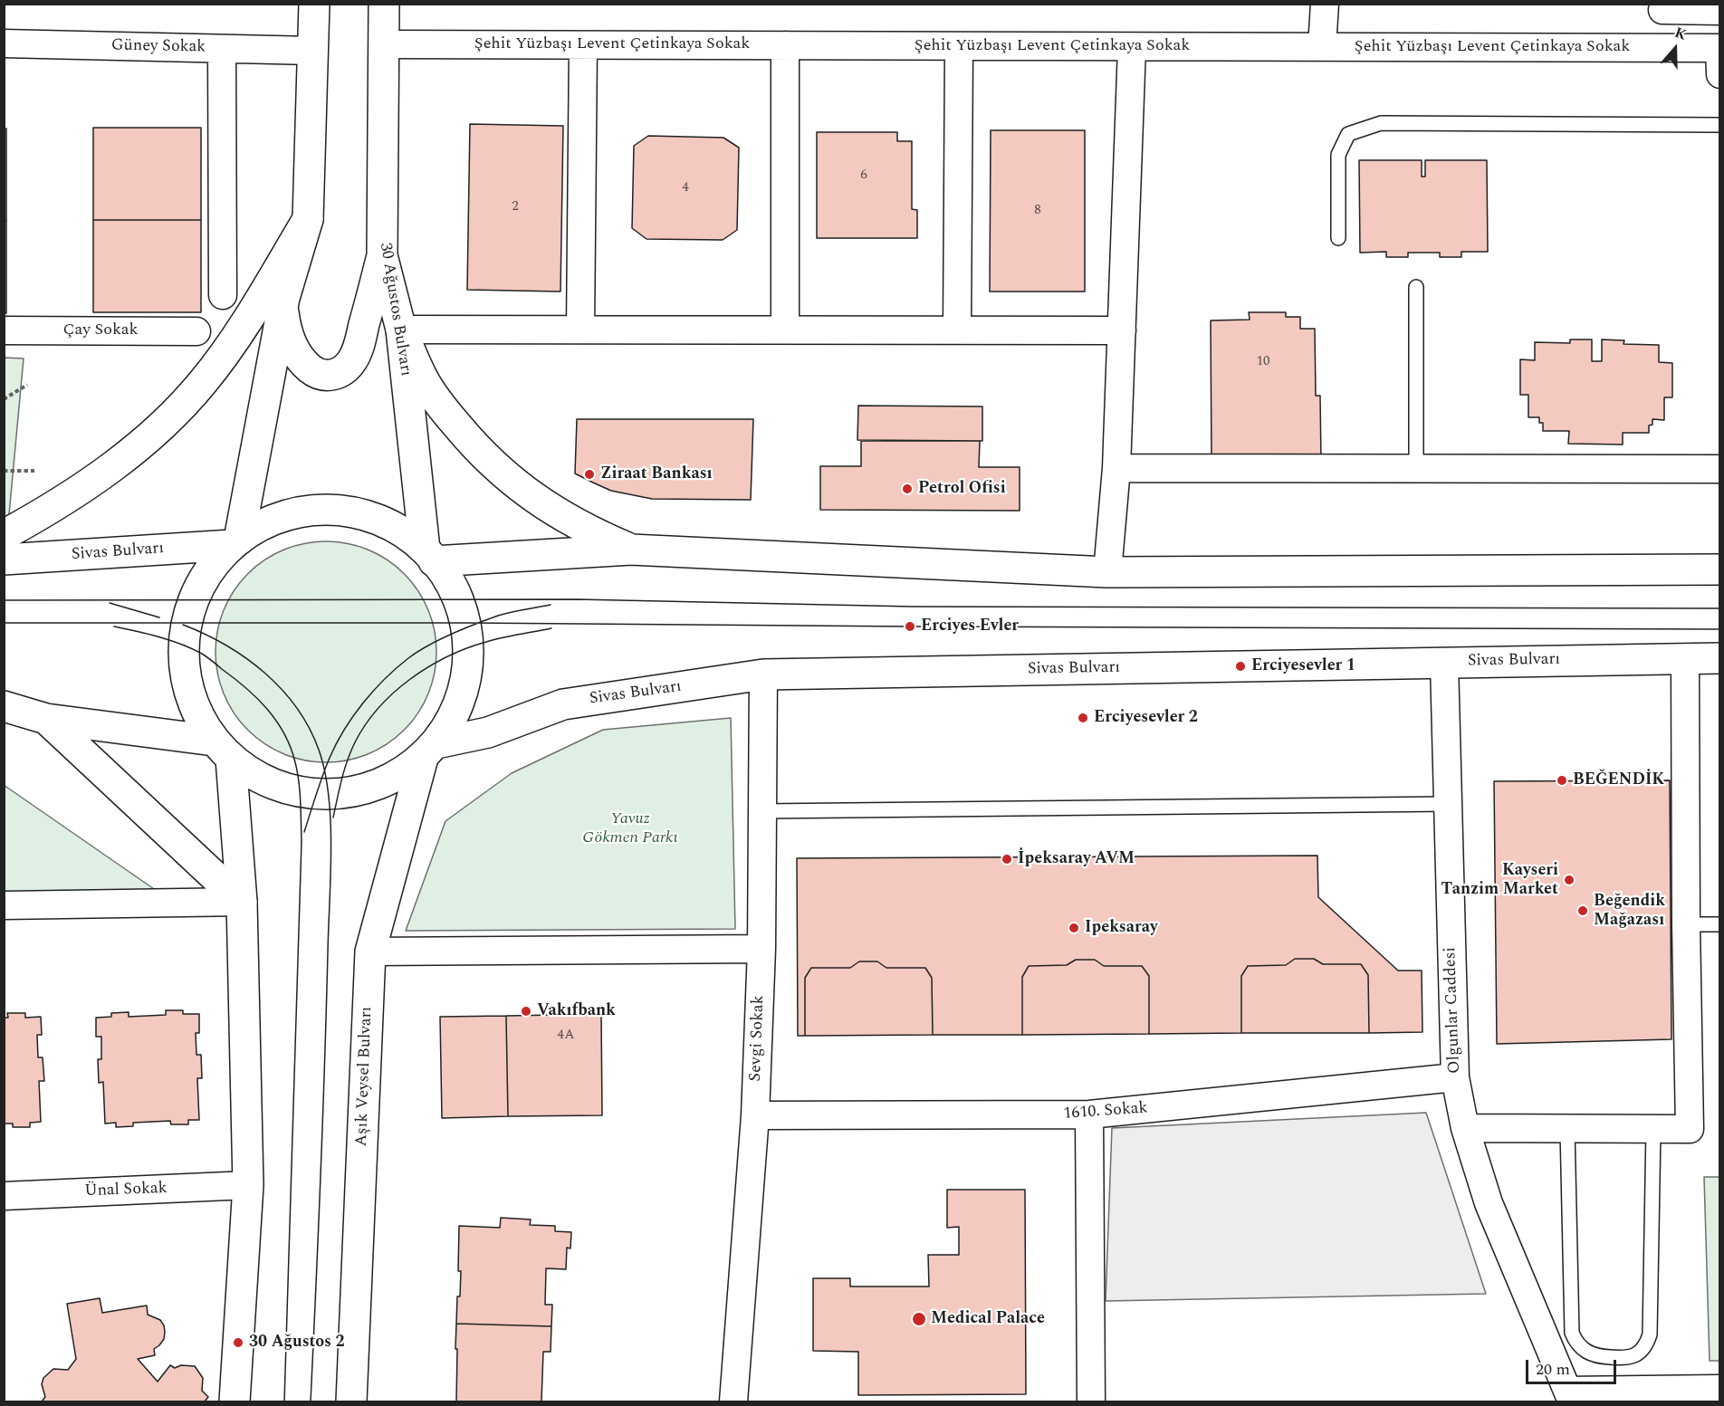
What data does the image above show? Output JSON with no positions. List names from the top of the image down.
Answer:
{
  "streets": {
    "main road": ["30 Ağustos Bulvarı", "Sivas Bulvarı", "Aşık Veysel Bulvarı"],
    "street": [
      "Şehit Yüzbaşı Levent Çetinkaya Sokak",
      "Güney Sokak",
      "Çay Sokak",
      "Olgunlar Caddesi",
      "Sevgi Sokak",
      "1610. Sokak",
      "Ünal Sokak"
    ]
  },
  "crossings": [
    ["Şehit Yüzbaşı Levent Çetinkaya Sokak", "30 Ağustos Bulvarı"],
    ["Sivas Bulvarı", "Olgunlar Caddesi"],
    ["Sivas Bulvarı", "Sevgi Sokak"],
    ["Sivas Bulvarı", "Aşık Veysel Bulvarı"],
    ["Olgunlar Caddesi", "1610. Sokak"],
    ["Sevgi Sokak", "1610. Sokak"]
  ],
  "parks": ["Yavuz Gökmen Parkı"],
  "places": [
    "Ziraat Bankası",
    "Petrol Ofisi",
    "Erciyes Evler",
    "Erciyesevler 1",
    "Erciyesevler 2",
    "BEĞENDİK",
    "İpeksaray AVM",
    "Kayseri Tanzim Market",
    "Beğendik Mağazası",
    "Ipeksaray",
    "Vakıfbank",
    "Medical Palace",
    "30 Ağustos 2"
  ],
  "house_numbers": [
    "6",
    "4",
    "2",
    "8",
    "10",
    "4A"
  ],
  "scale_bar": "20 m",
  "north": "top"
}
